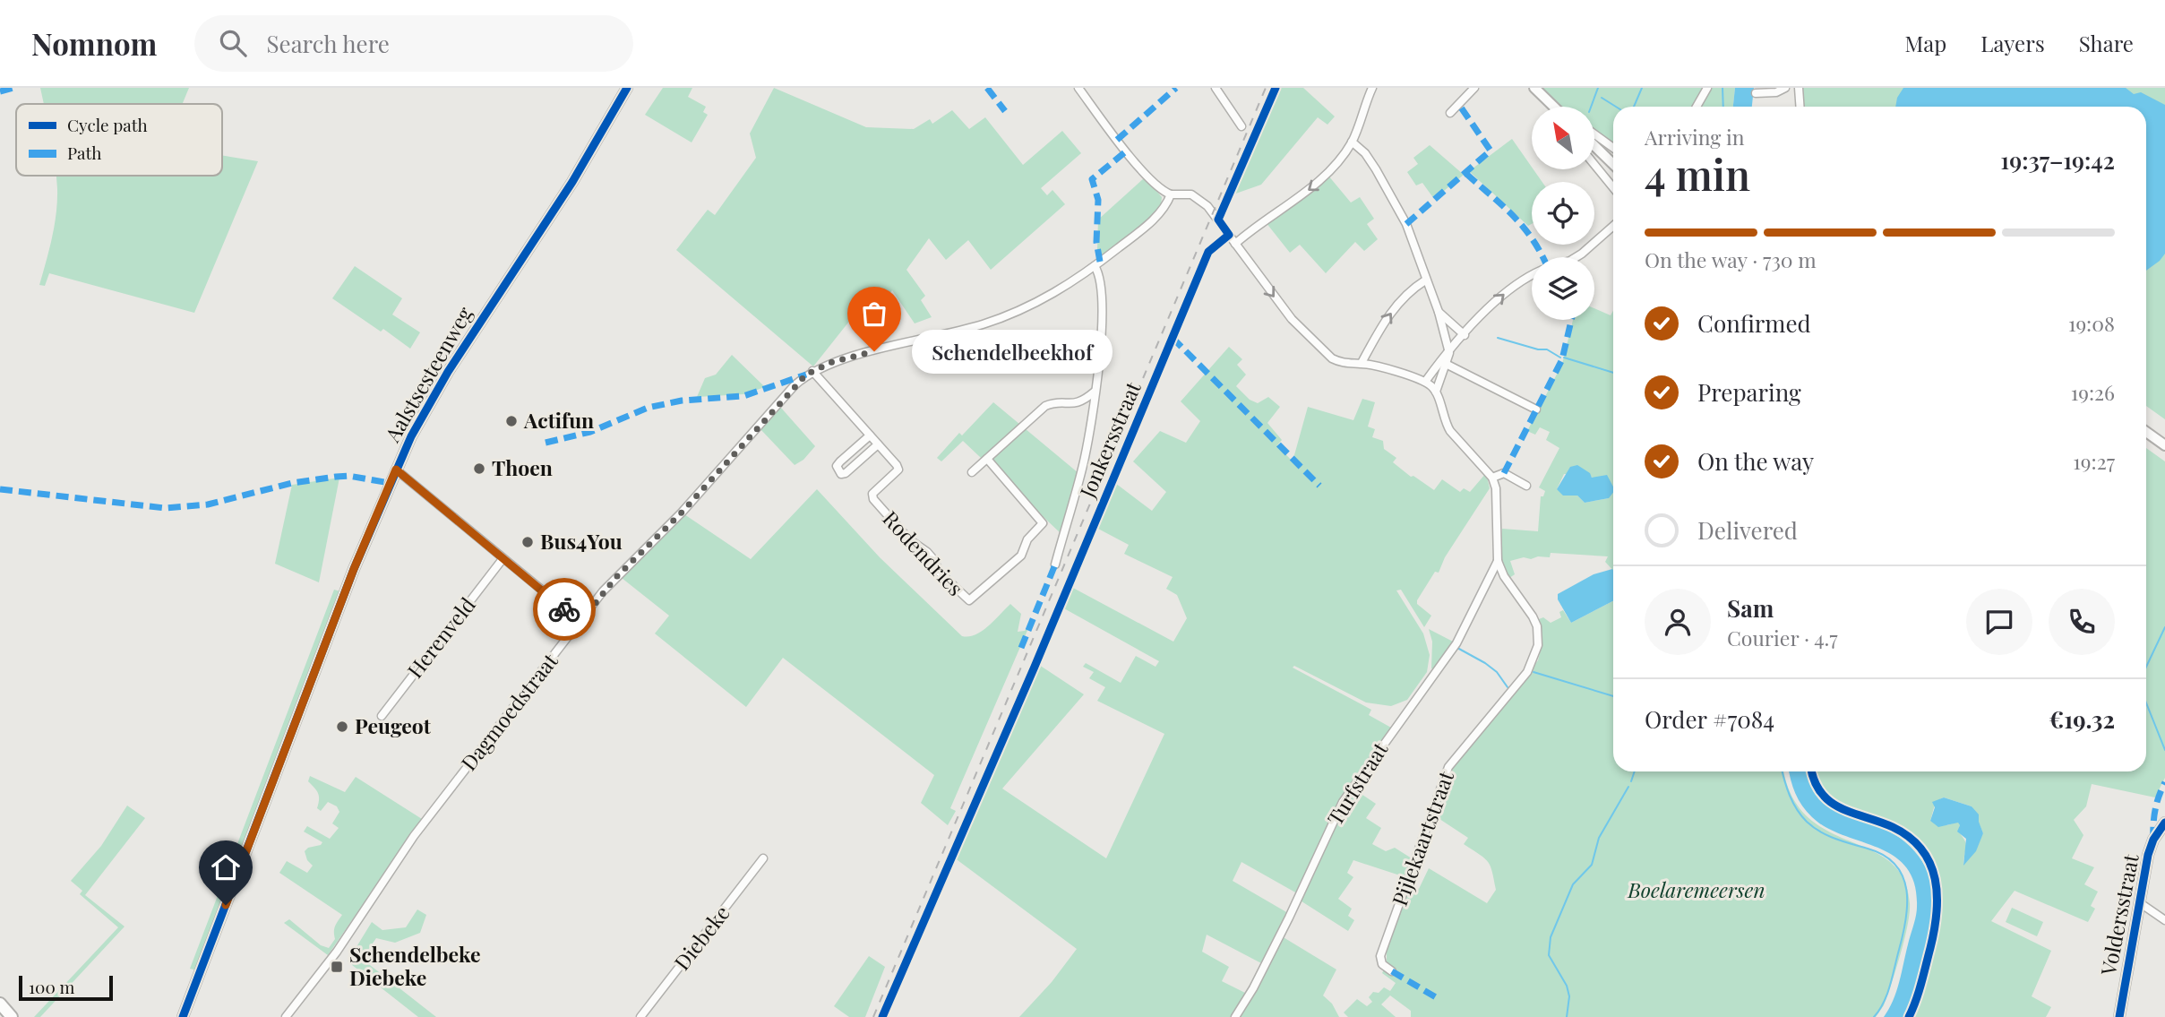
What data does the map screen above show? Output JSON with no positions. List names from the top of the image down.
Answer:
{
  "streets": {
    "main road": ["Aalstsesteenweg", "Voldersstraat"],
    "street": [
      "Jonkersstraat",
      "Rodendries",
      "Herenveld",
      "Dagmoedstraat",
      "Turfstraat",
      "Pijlekaartstraat",
      "Diebeke"
    ]
  },
  "crossings": [
    ["Rodendries", "Dagmoedstraat"],
    ["Turfstraat", "Pijlekaartstraat"]
  ],
  "parks": ["Boelaremeersen"],
  "places": {
    "other": [
      "Schendelbeekhof",
      "Actifun",
      "Thoen",
      "Bus4You",
      "Peugeot"
    ],
    "transit": ["Schendelbeke Diebeke"]
  },
  "legend": ["Cycle path", "Path"],
  "scale_bar": "100 m",
  "north": "top left",
  "page": {
    "header": "Nomnom",
    "search": "Search here",
    "nav": ["Map", "Layers", "Share"],
    "heading": ["4 min", "Arriving in", "19:37–19:42"],
    "panel": [
      "Sam",
      "Courier · 4.7",
      "Order #7084",
      "€19.32"
    ],
    "bar": "On the way · 730 m",
    "list": [
      ["Confirmed", "19:08"],
      ["Preparing", "19:26"],
      ["On the way", "19:27"],
      "Delivered"
    ],
    "bubble": "Schendelbeekhof",
    "scale": "100 m"
  }
}
